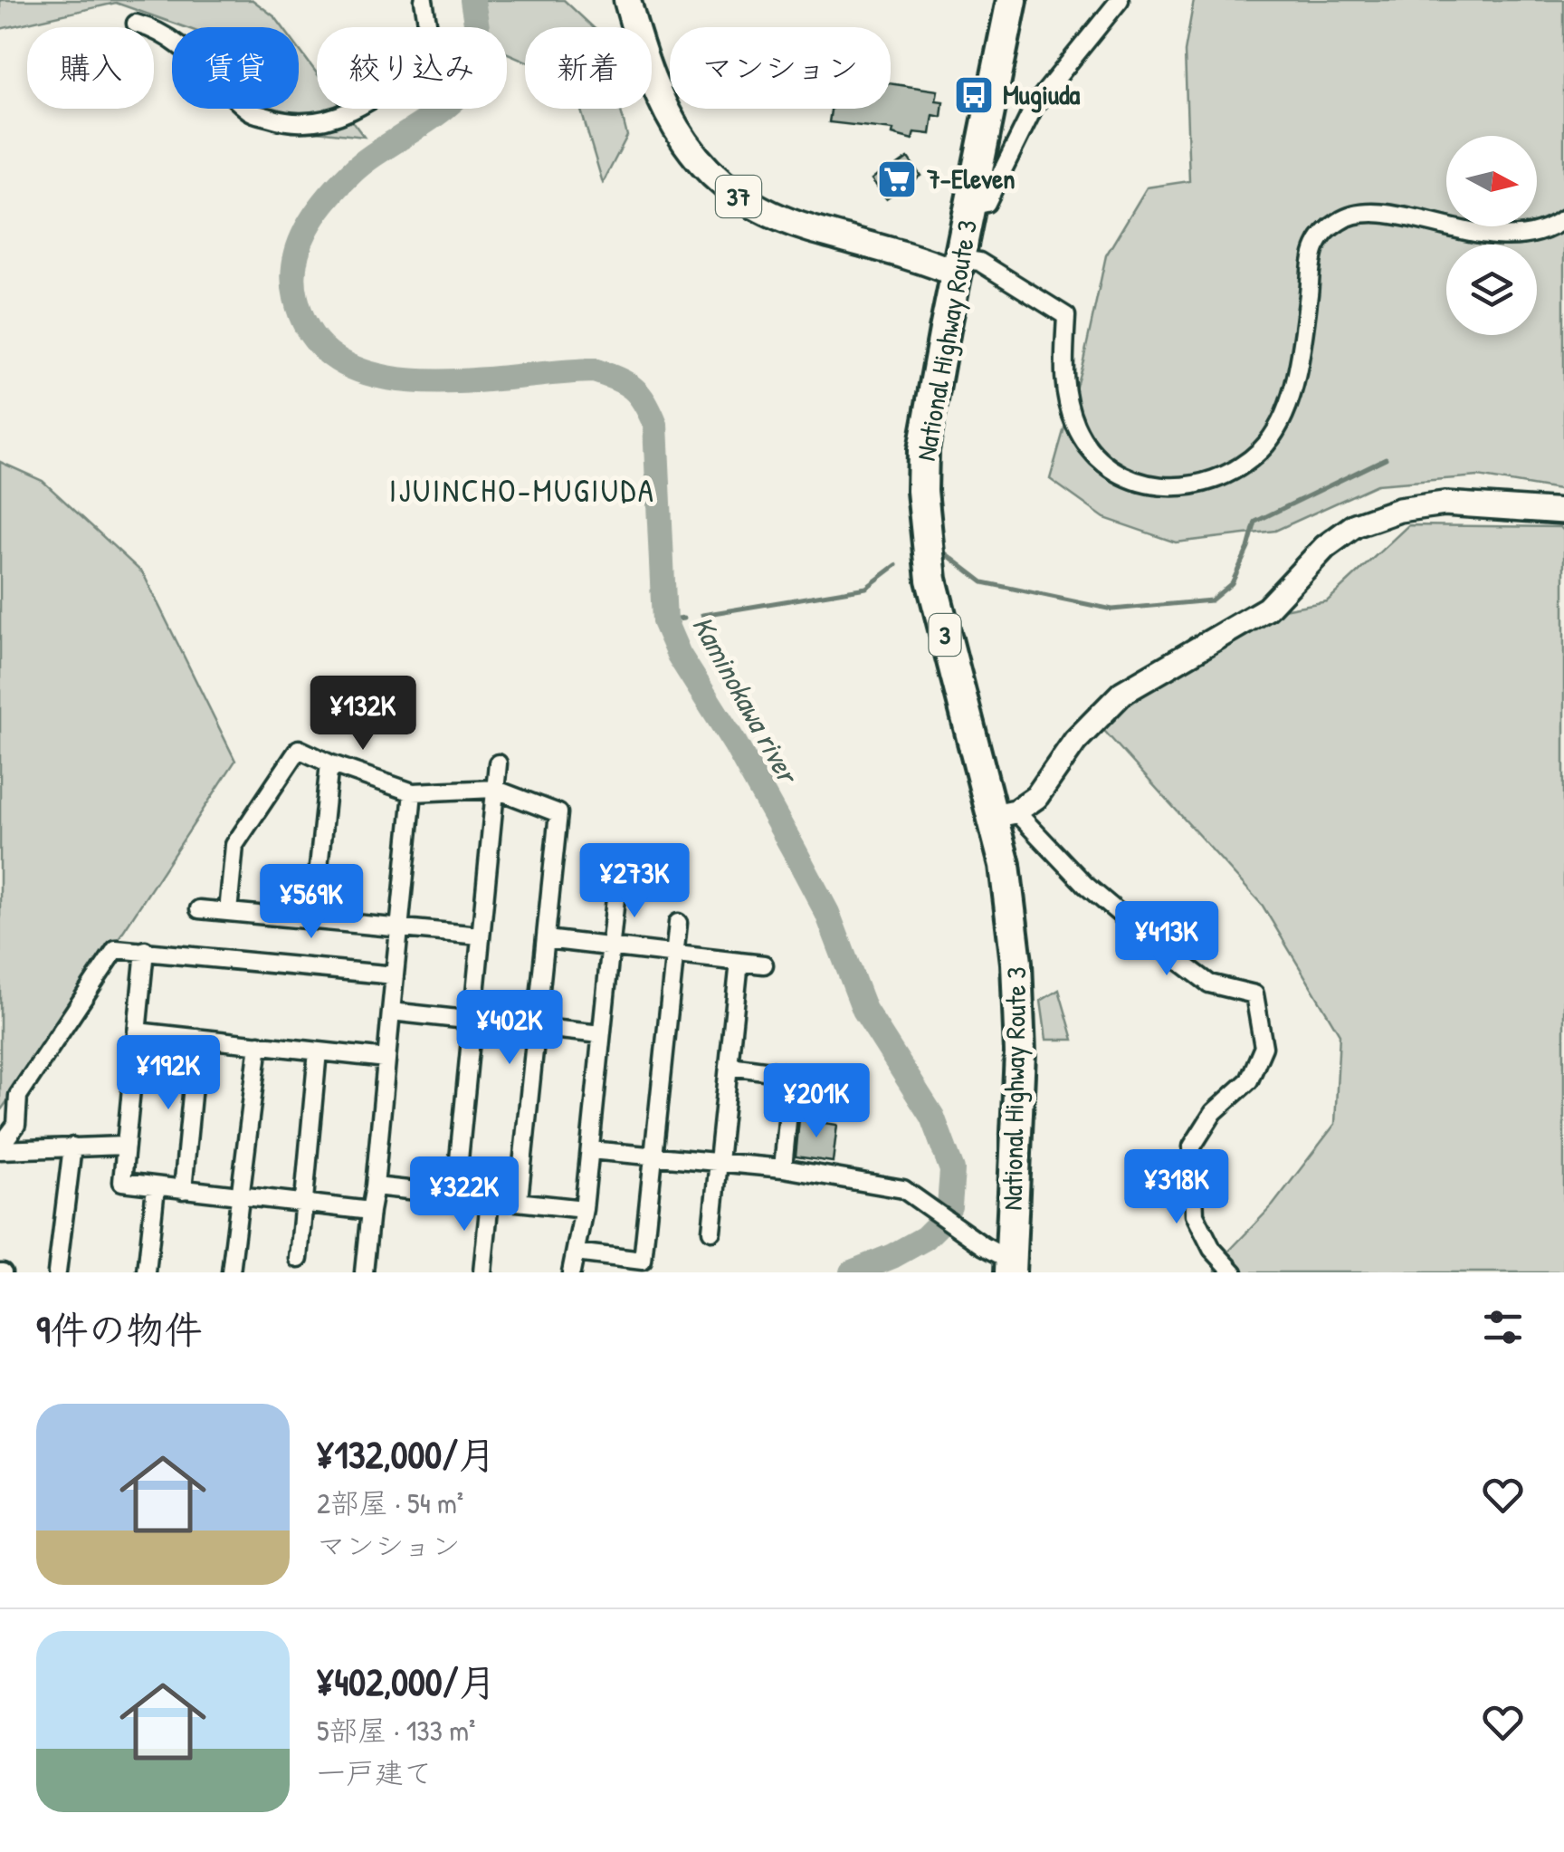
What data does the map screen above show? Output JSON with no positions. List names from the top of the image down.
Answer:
{
  "streets": {
    "highway": ["National Highway Route 3", "3"],
    "main road": ["37"]
  },
  "crossings": [
    ["37", "National Highway Route 3"]
  ],
  "districts": ["IJUINCHO-MUGIUDA"],
  "water": ["Kaminokawa river"],
  "places": {
    "bus stop": ["Mugiuda"],
    "supermarket": ["7-Eleven"]
  },
  "north": "right",
  "page": {
    "chip": [
      "購入",
      "賃貸",
      "絞り込み",
      "新着",
      "マンション"
    ],
    "price": [
      "¥132K",
      "¥273K",
      "¥569K",
      "¥413K",
      "¥402K",
      "¥192K",
      "¥201K",
      "¥318K",
      "¥322K"
    ],
    "heading": "9件の物件",
    "list": [
      {
        "name": "¥132,000/月",
        "note": "2部屋 · 54 m² · マンション"
      },
      {
        "name": "¥402,000/月",
        "note": "5部屋 · 133 m² · 一戸建て"
      }
    ]
  }
}
